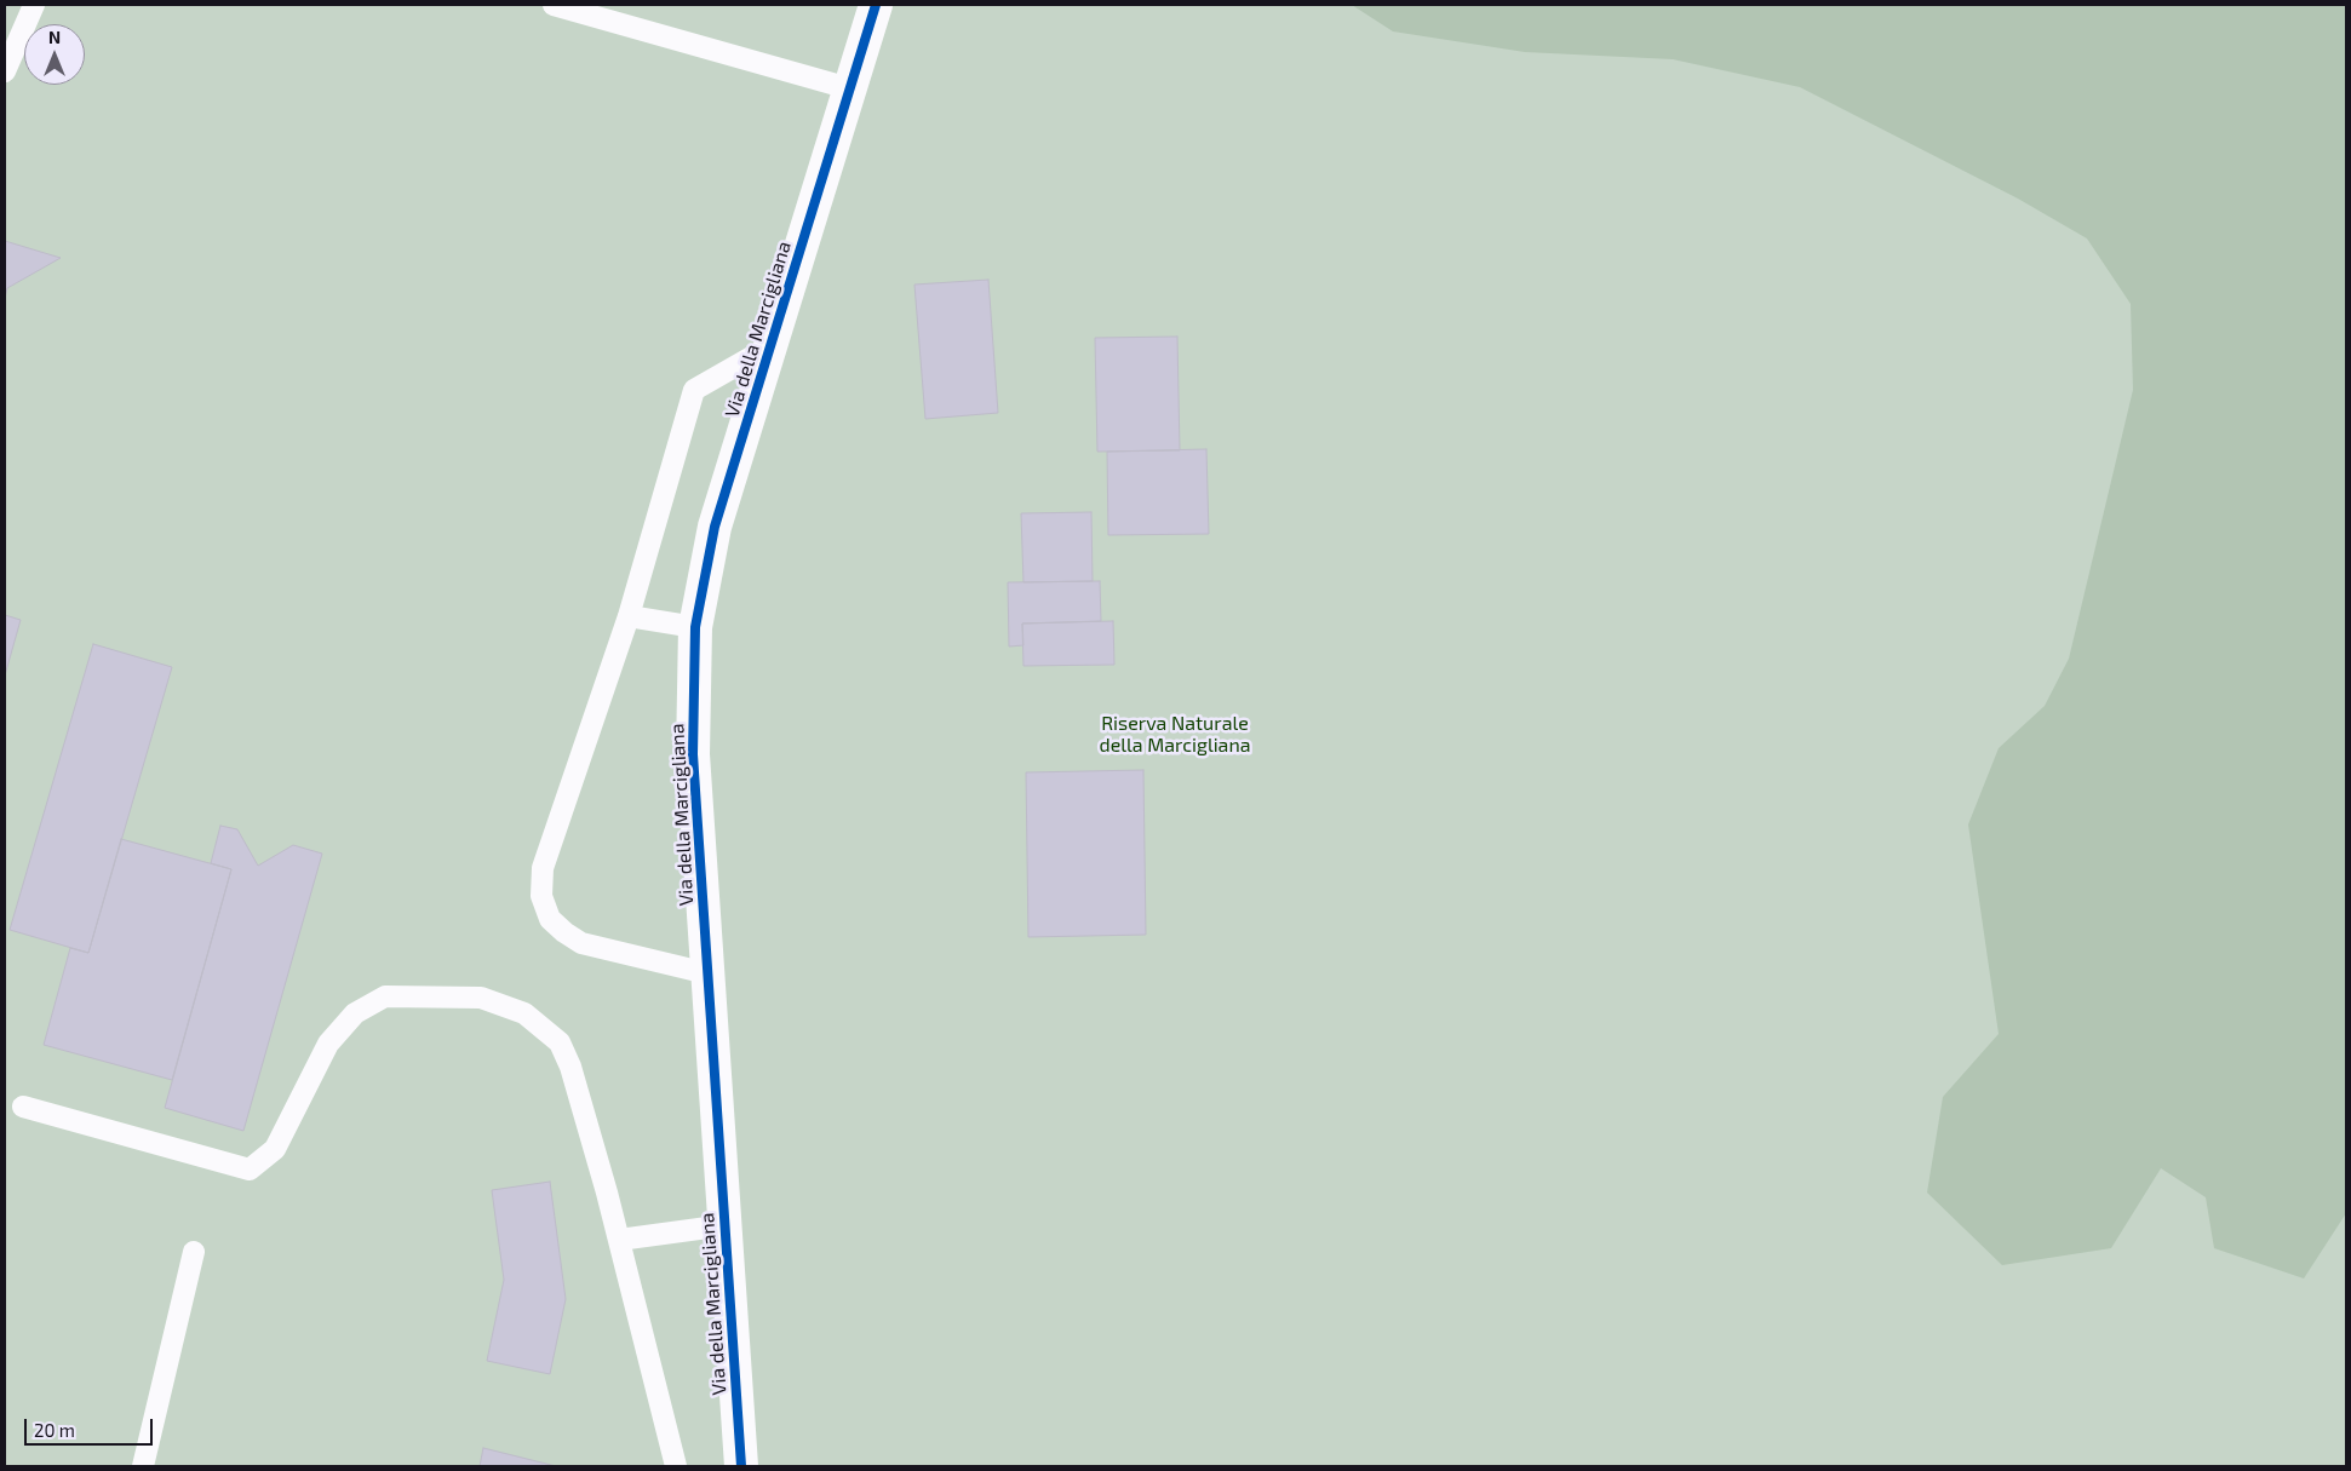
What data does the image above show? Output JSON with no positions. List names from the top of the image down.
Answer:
{
  "streets": {
    "street": ["Via della Marcigliana"]
  },
  "parks": ["Riserva Naturale della Marcigliana"],
  "scale_bar": "20 m",
  "north": "top"
}
